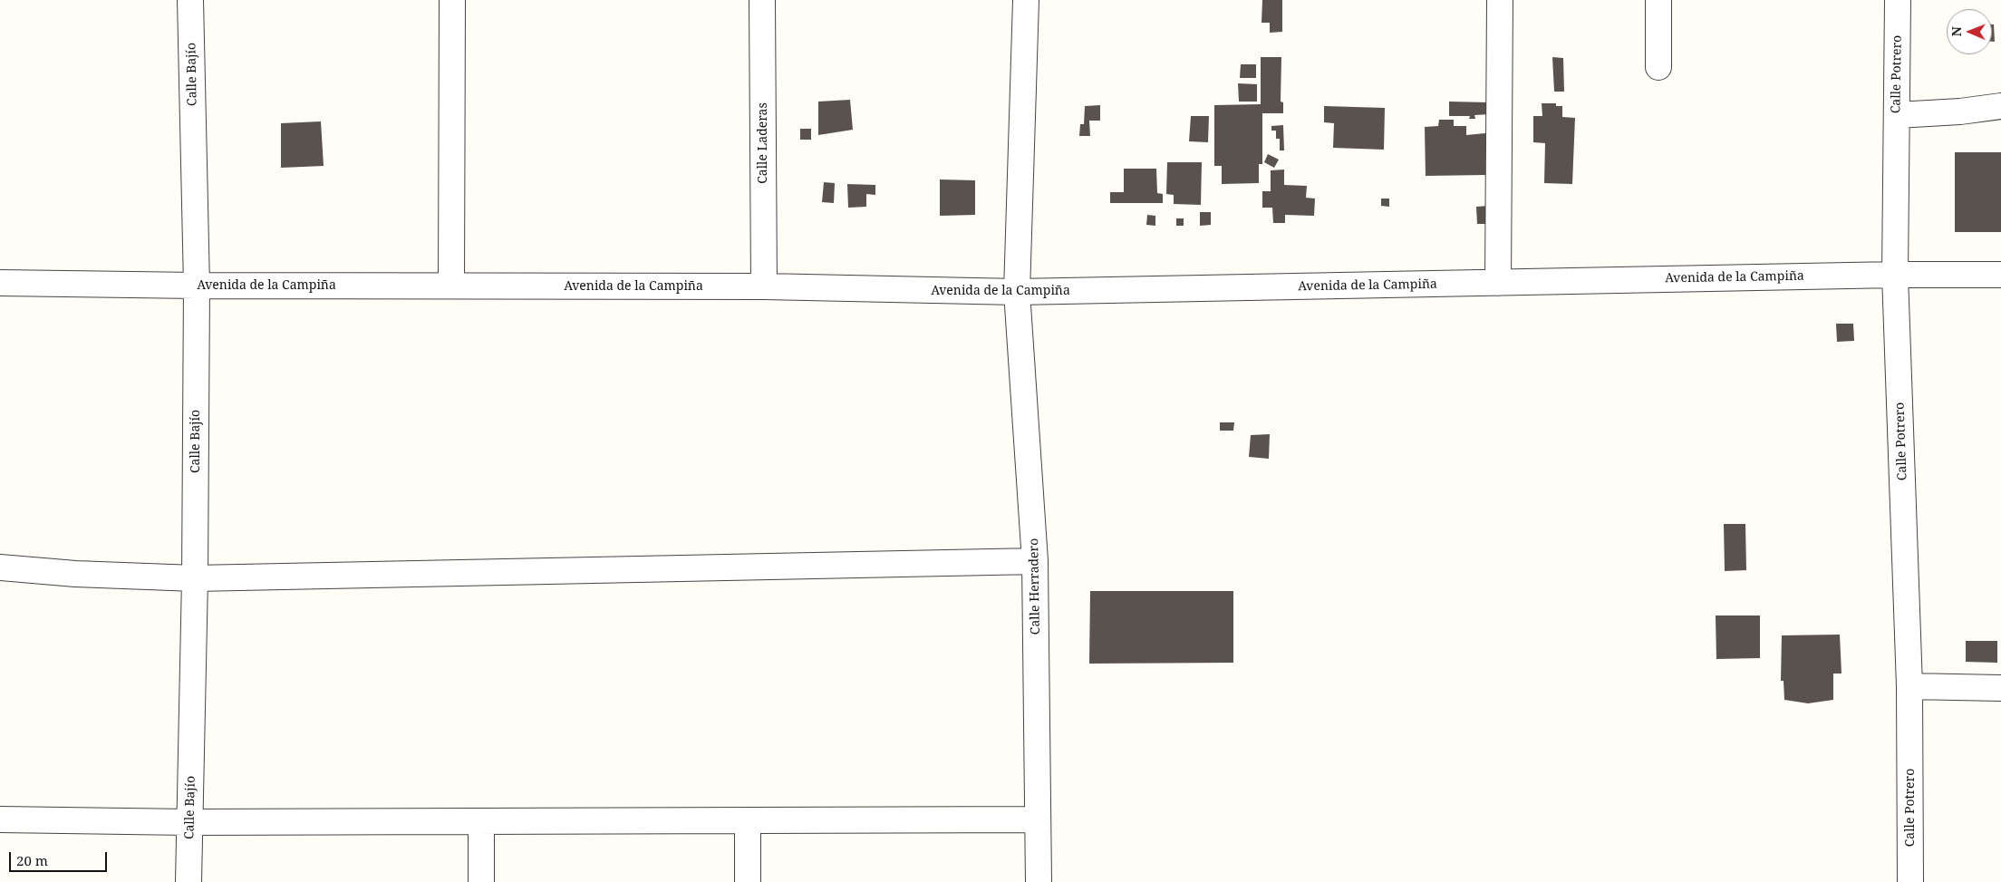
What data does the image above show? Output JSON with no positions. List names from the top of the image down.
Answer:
{
  "streets": {
    "street": [
      "Calle Bajío",
      "Calle Potrero",
      "Calle Laderas",
      "Avenida de la Campiña",
      "Calle Herradero"
    ]
  },
  "crossings": [
    ["Calle Bajío", "Avenida de la Campiña"],
    ["Calle Potrero", "Avenida de la Campiña"],
    ["Calle Laderas", "Avenida de la Campiña"],
    ["Avenida de la Campiña", "Calle Herradero"]
  ],
  "scale_bar": "20 m",
  "north": "left"
}
